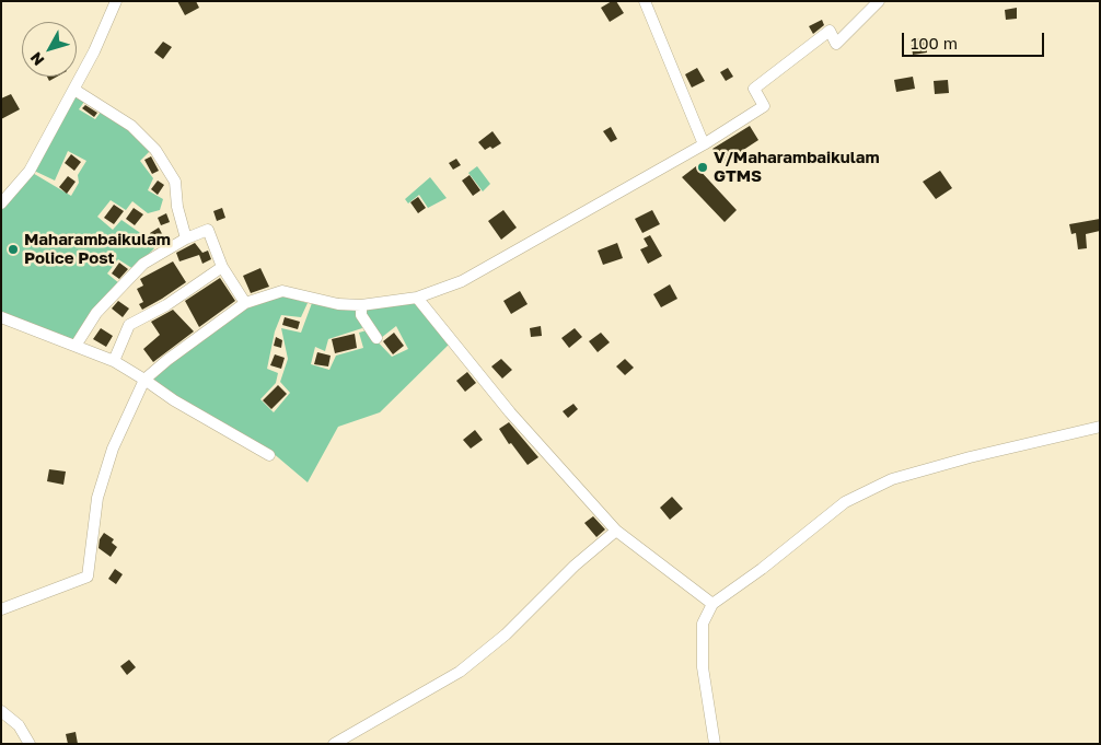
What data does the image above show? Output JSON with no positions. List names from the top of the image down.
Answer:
{
  "places": ["V/Maharambaikulam GTMS", "Maharambaikulam Police Post"],
  "scale_bar": "100 m",
  "north": "bottom left"
}
